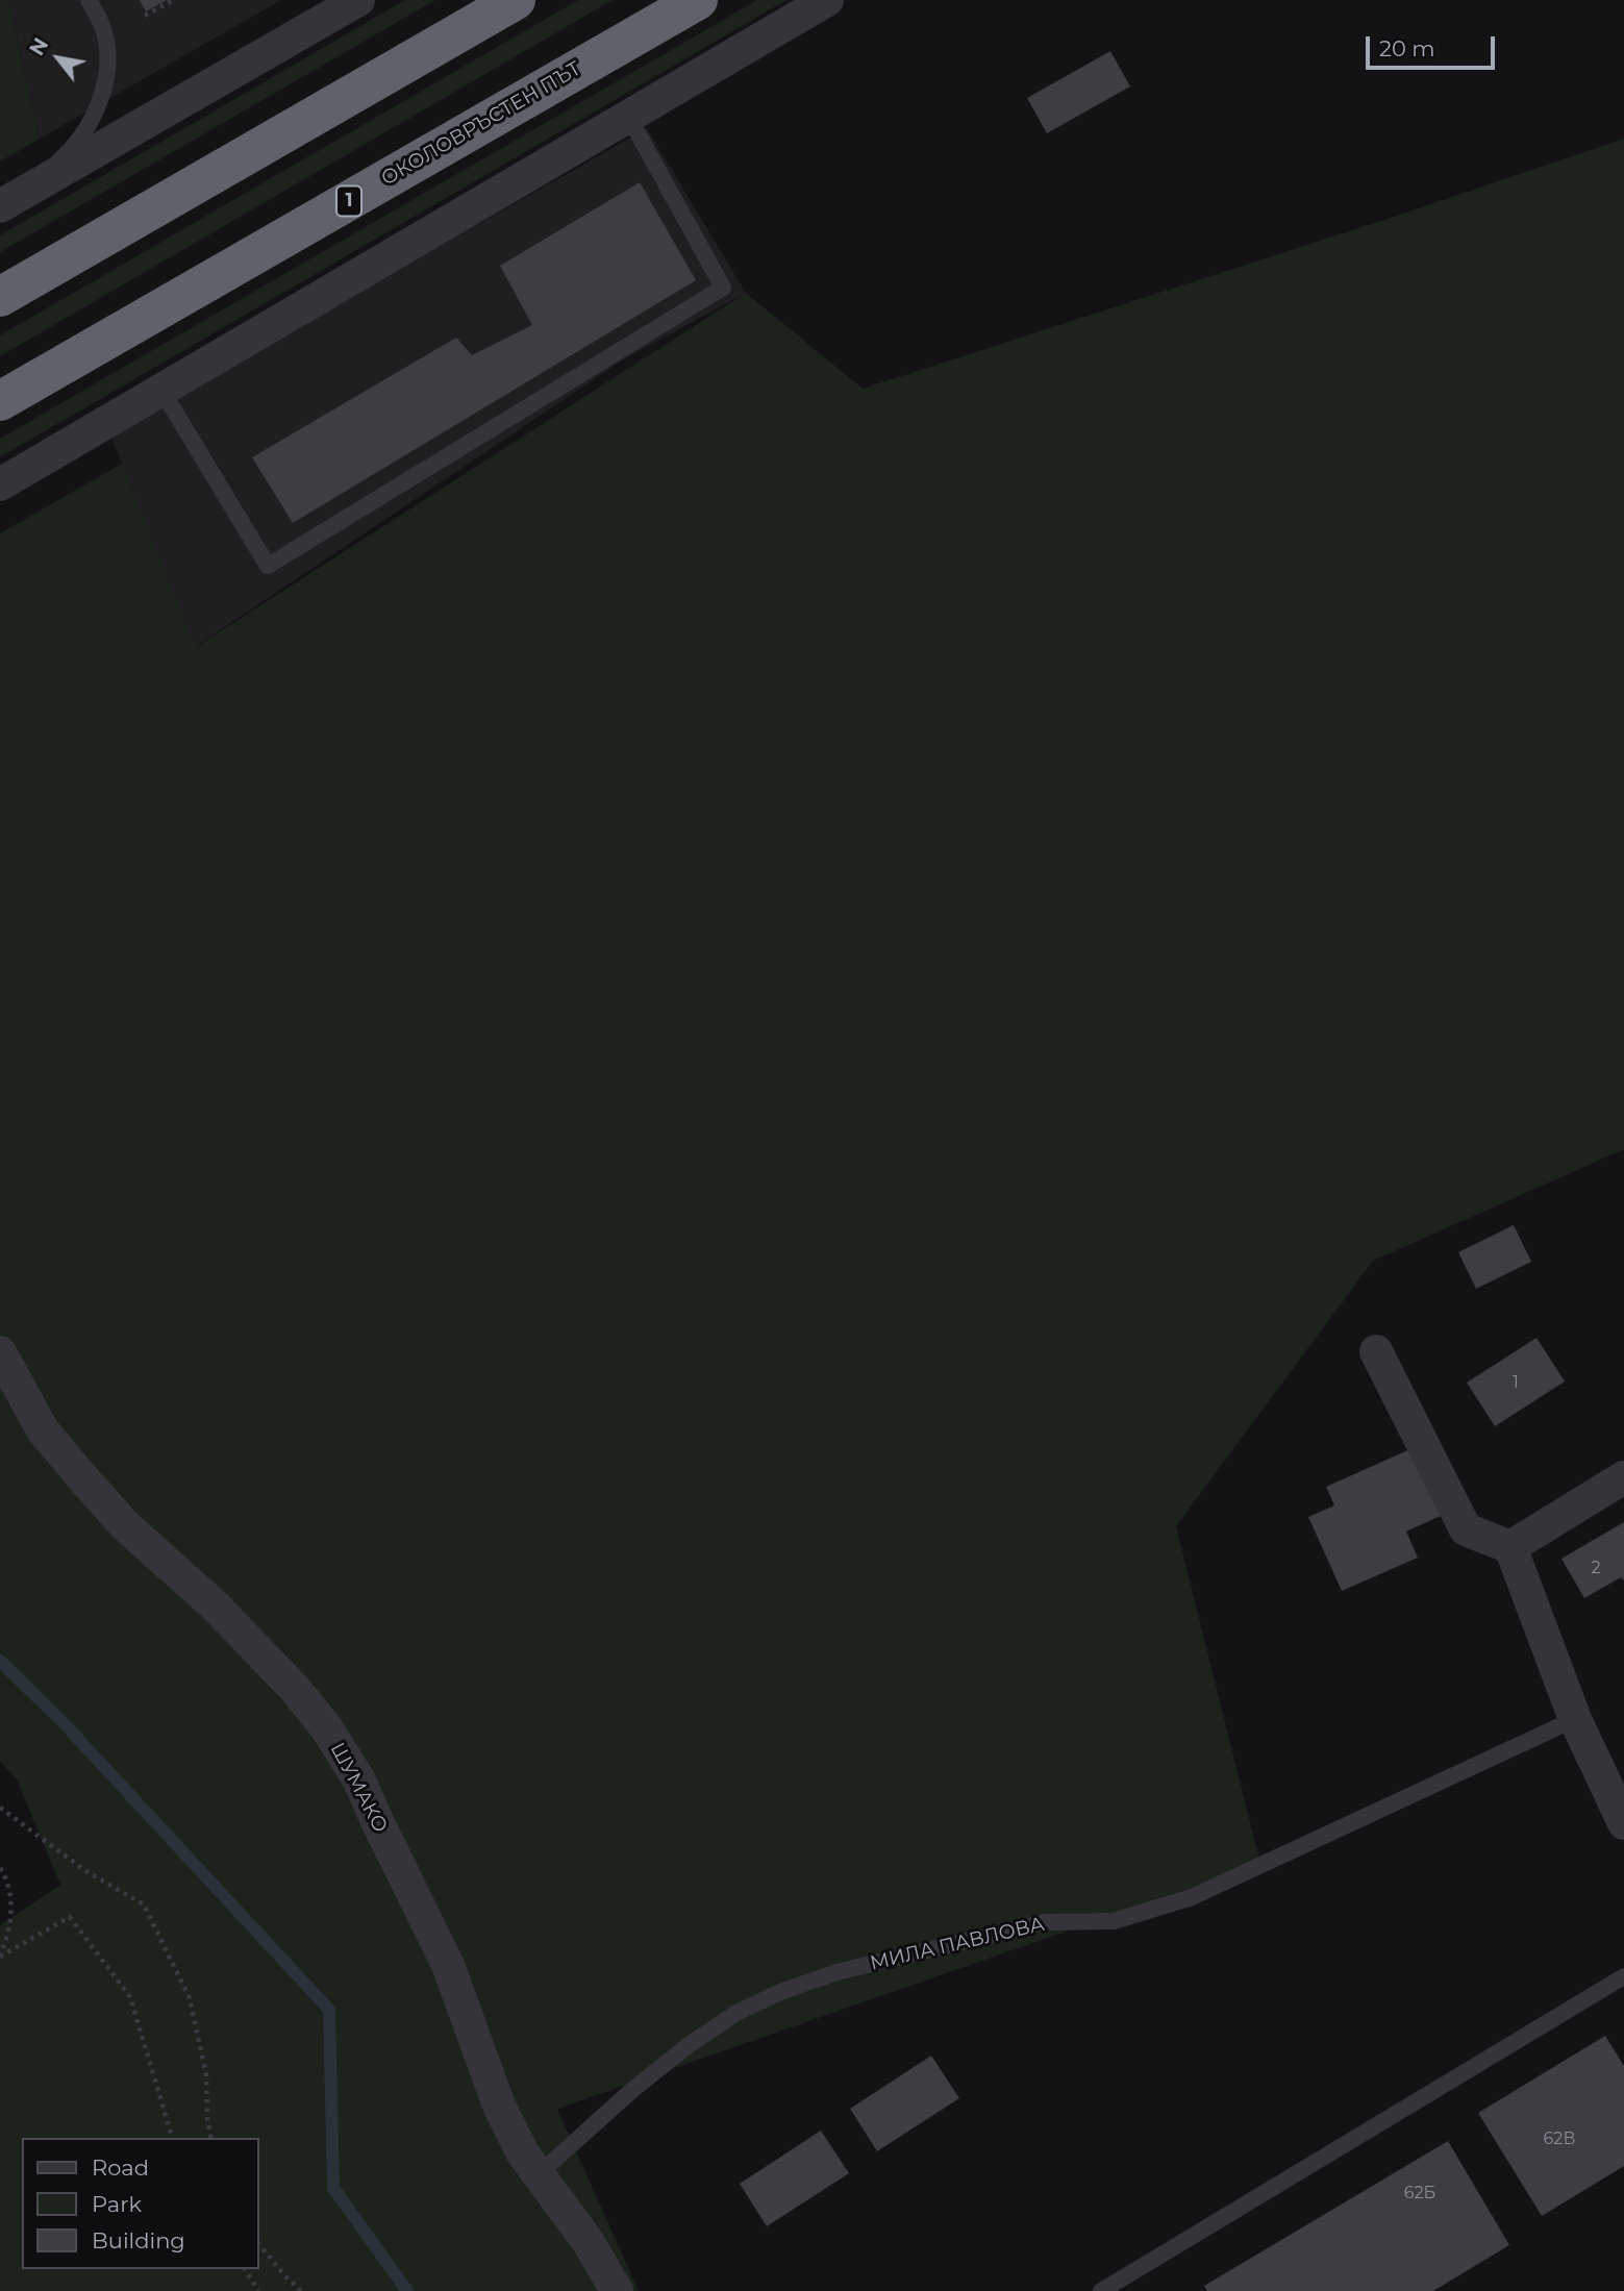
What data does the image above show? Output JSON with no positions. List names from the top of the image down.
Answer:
{
  "streets": {
    "highway": ["ОКОЛОВРЪСТЕН ПЪТ", "1"],
    "street": ["ШУМАКО"],
    "lane": ["МИЛА ПАВЛОВА"]
  },
  "crossings": [
    ["ШУМАКО", "МИЛА ПАВЛОВА"]
  ],
  "house_numbers": [
    "1",
    "2",
    "62В",
    "62Б"
  ],
  "legend": ["Road", "Park", "Building"],
  "scale_bar": "20 m",
  "north": "top left"
}
